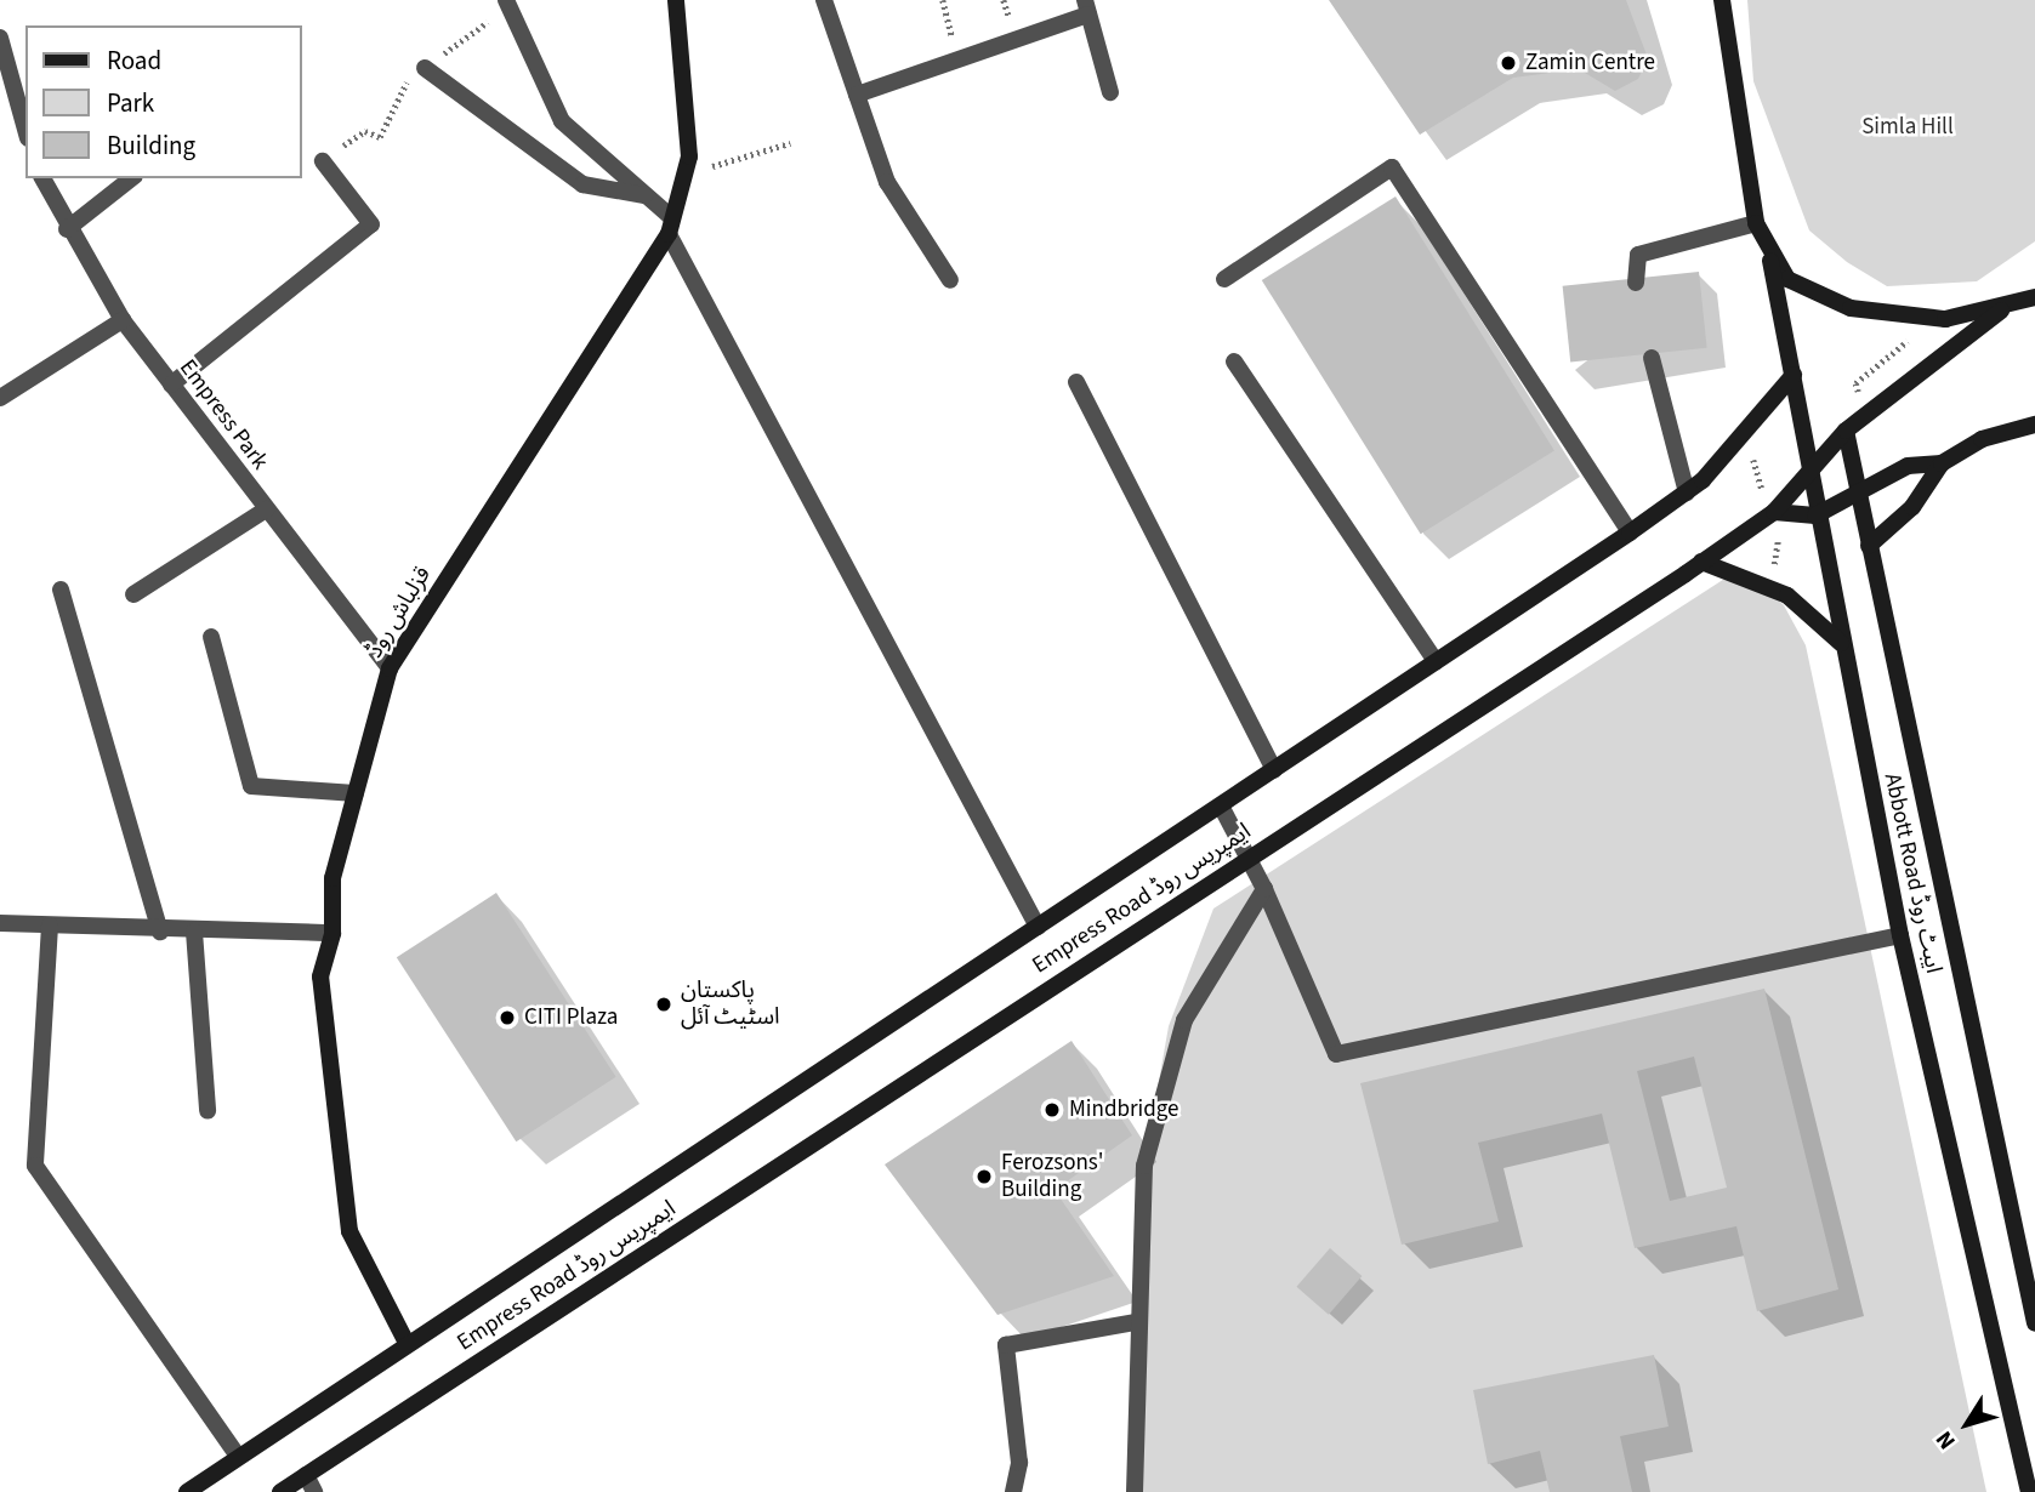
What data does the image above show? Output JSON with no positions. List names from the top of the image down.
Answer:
{
  "streets": {
    "main road": ["قزلباش روڈ", "Abbott Road ایبٹ روڈ", "Empress Road ایمپریس روڈ"],
    "street": ["Empress Park"]
  },
  "crossings": [
    ["Empress Park", "قزلباش روڈ"],
    ["قزلباش روڈ", "Empress Road ایمپریس روڈ"],
    ["Abbott Road ایبٹ روڈ", "Empress Road ایمپریس روڈ"]
  ],
  "parks": ["Simla Hill"],
  "places": [
    "Zamin Centre",
    "پاکستان اسٹیٹ آئل",
    "CITI Plaza",
    "Mindbridge",
    "Ferozsons' Building"
  ],
  "legend": ["Road", "Park", "Building"],
  "north": "bottom left"
}
